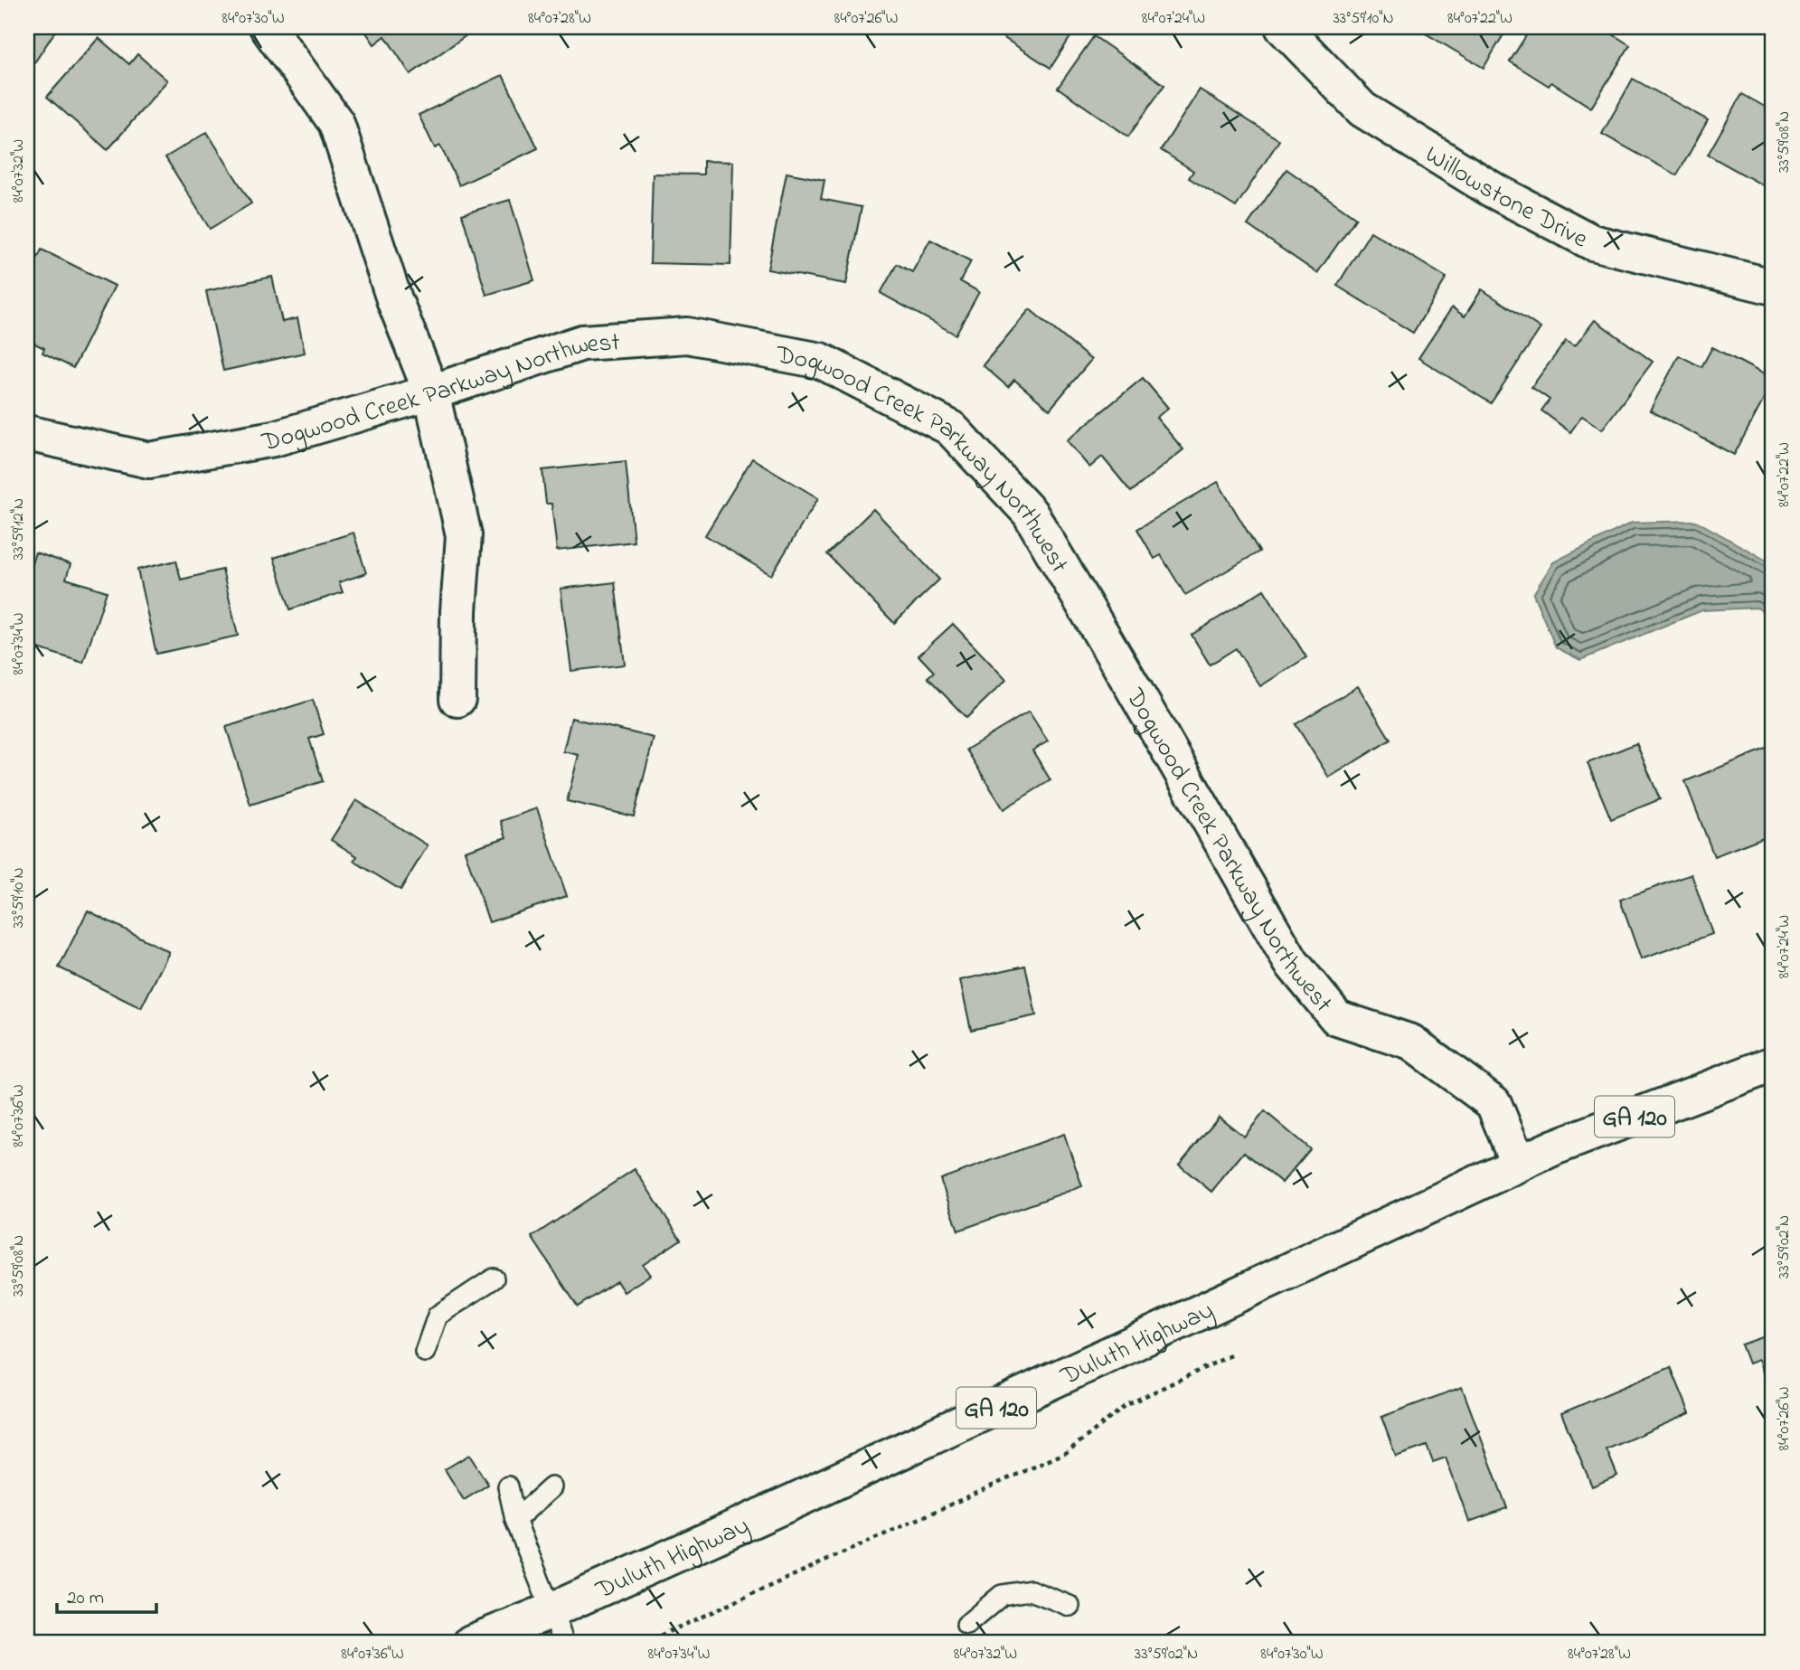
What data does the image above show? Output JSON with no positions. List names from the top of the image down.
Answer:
{
  "streets": {
    "street": [
      "Willowstone Drive",
      "Dogwood Creek Parkway Northwest",
      "GA 120",
      "Duluth Highway"
    ]
  },
  "crossings": [
    ["Dogwood Creek Parkway Northwest", "Duluth Highway"]
  ],
  "scale_bar": "20 m",
  "coordinates": [
    "84°07'30\"W",
    "84°07'28\"W",
    "84°07'26\"W",
    "84°07'24\"W",
    "33°59'10\"N",
    "84°07'22\"W",
    "33°59'08\"N",
    "84°07'32\"W",
    "33°59'12\"N",
    "84°07'34\"W",
    "84°07'36\"W",
    "33°59'02\"N"
  ]
}
